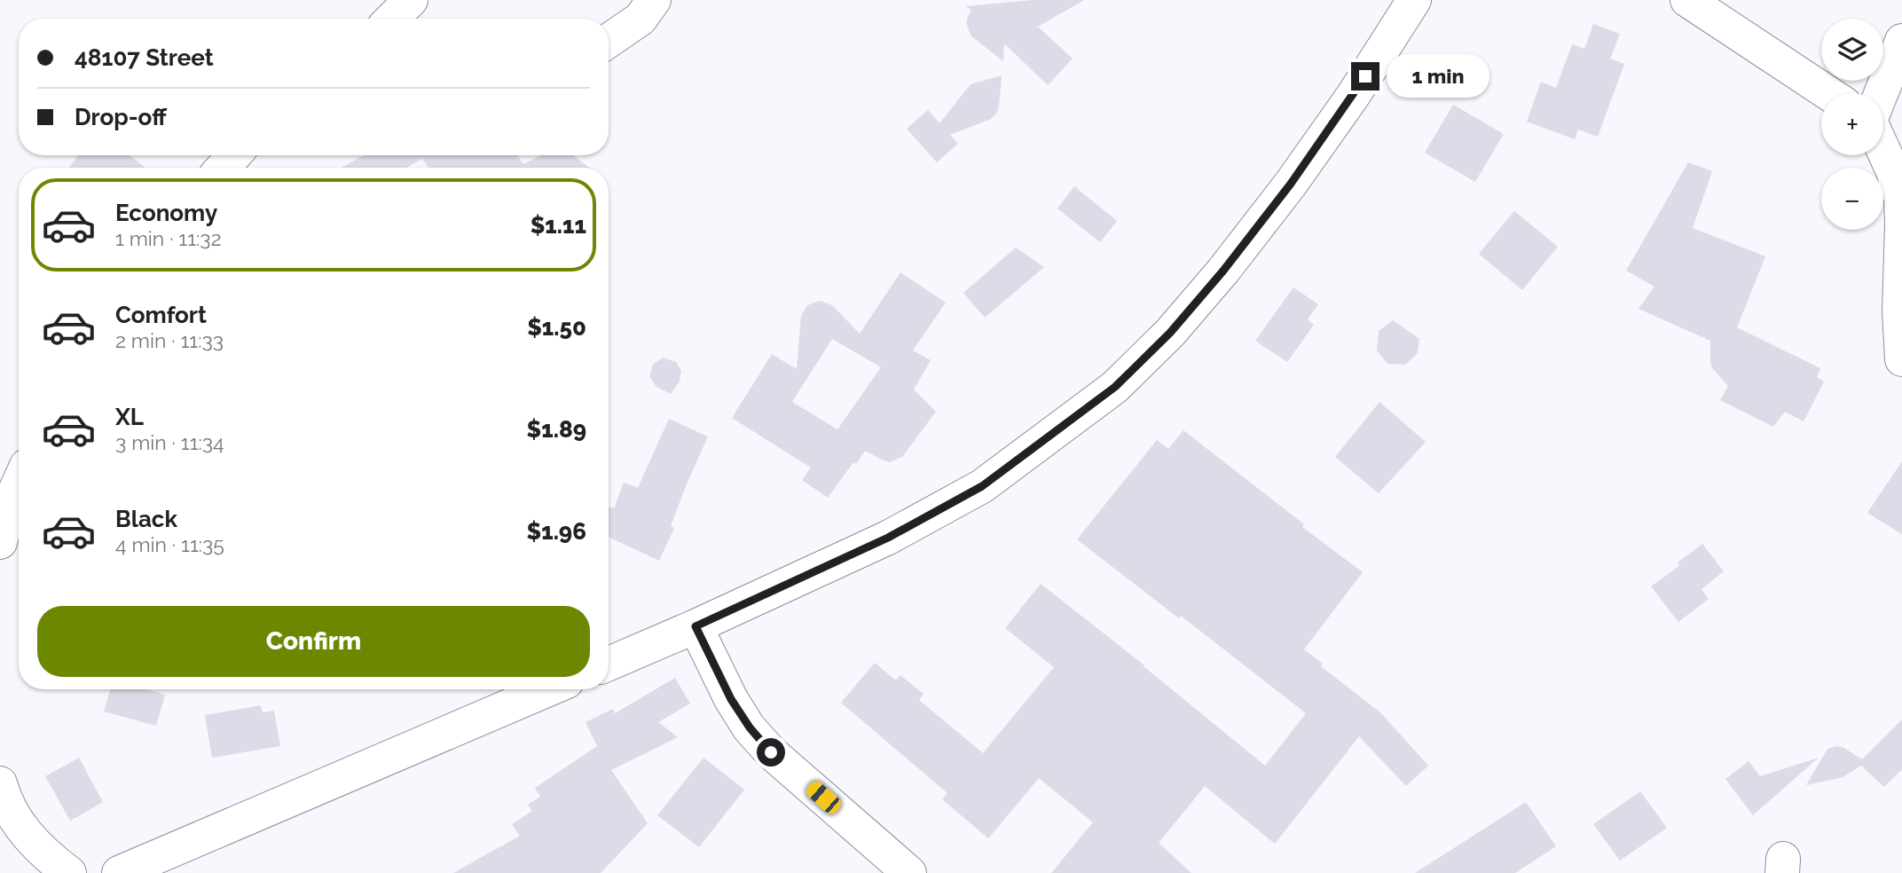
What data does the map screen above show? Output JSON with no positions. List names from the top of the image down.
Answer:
{
  "page": {
    "map_buttons": ["+", "−"],
    "banner": ["48107 Street", "Drop-off"],
    "bubble": "1 min",
    "list": [
      {
        "name": "Economy",
        "note": "1 min · 11:32",
        "value": "$1.11"
      },
      {
        "name": "Comfort",
        "note": "2 min · 11:33",
        "value": "$1.50"
      },
      {
        "name": "XL",
        "note": "3 min · 11:34",
        "value": "$1.89"
      },
      {
        "name": "Black",
        "note": "4 min · 11:35",
        "value": "$1.96"
      }
    ],
    "buttons": "Confirm"
  }
}
